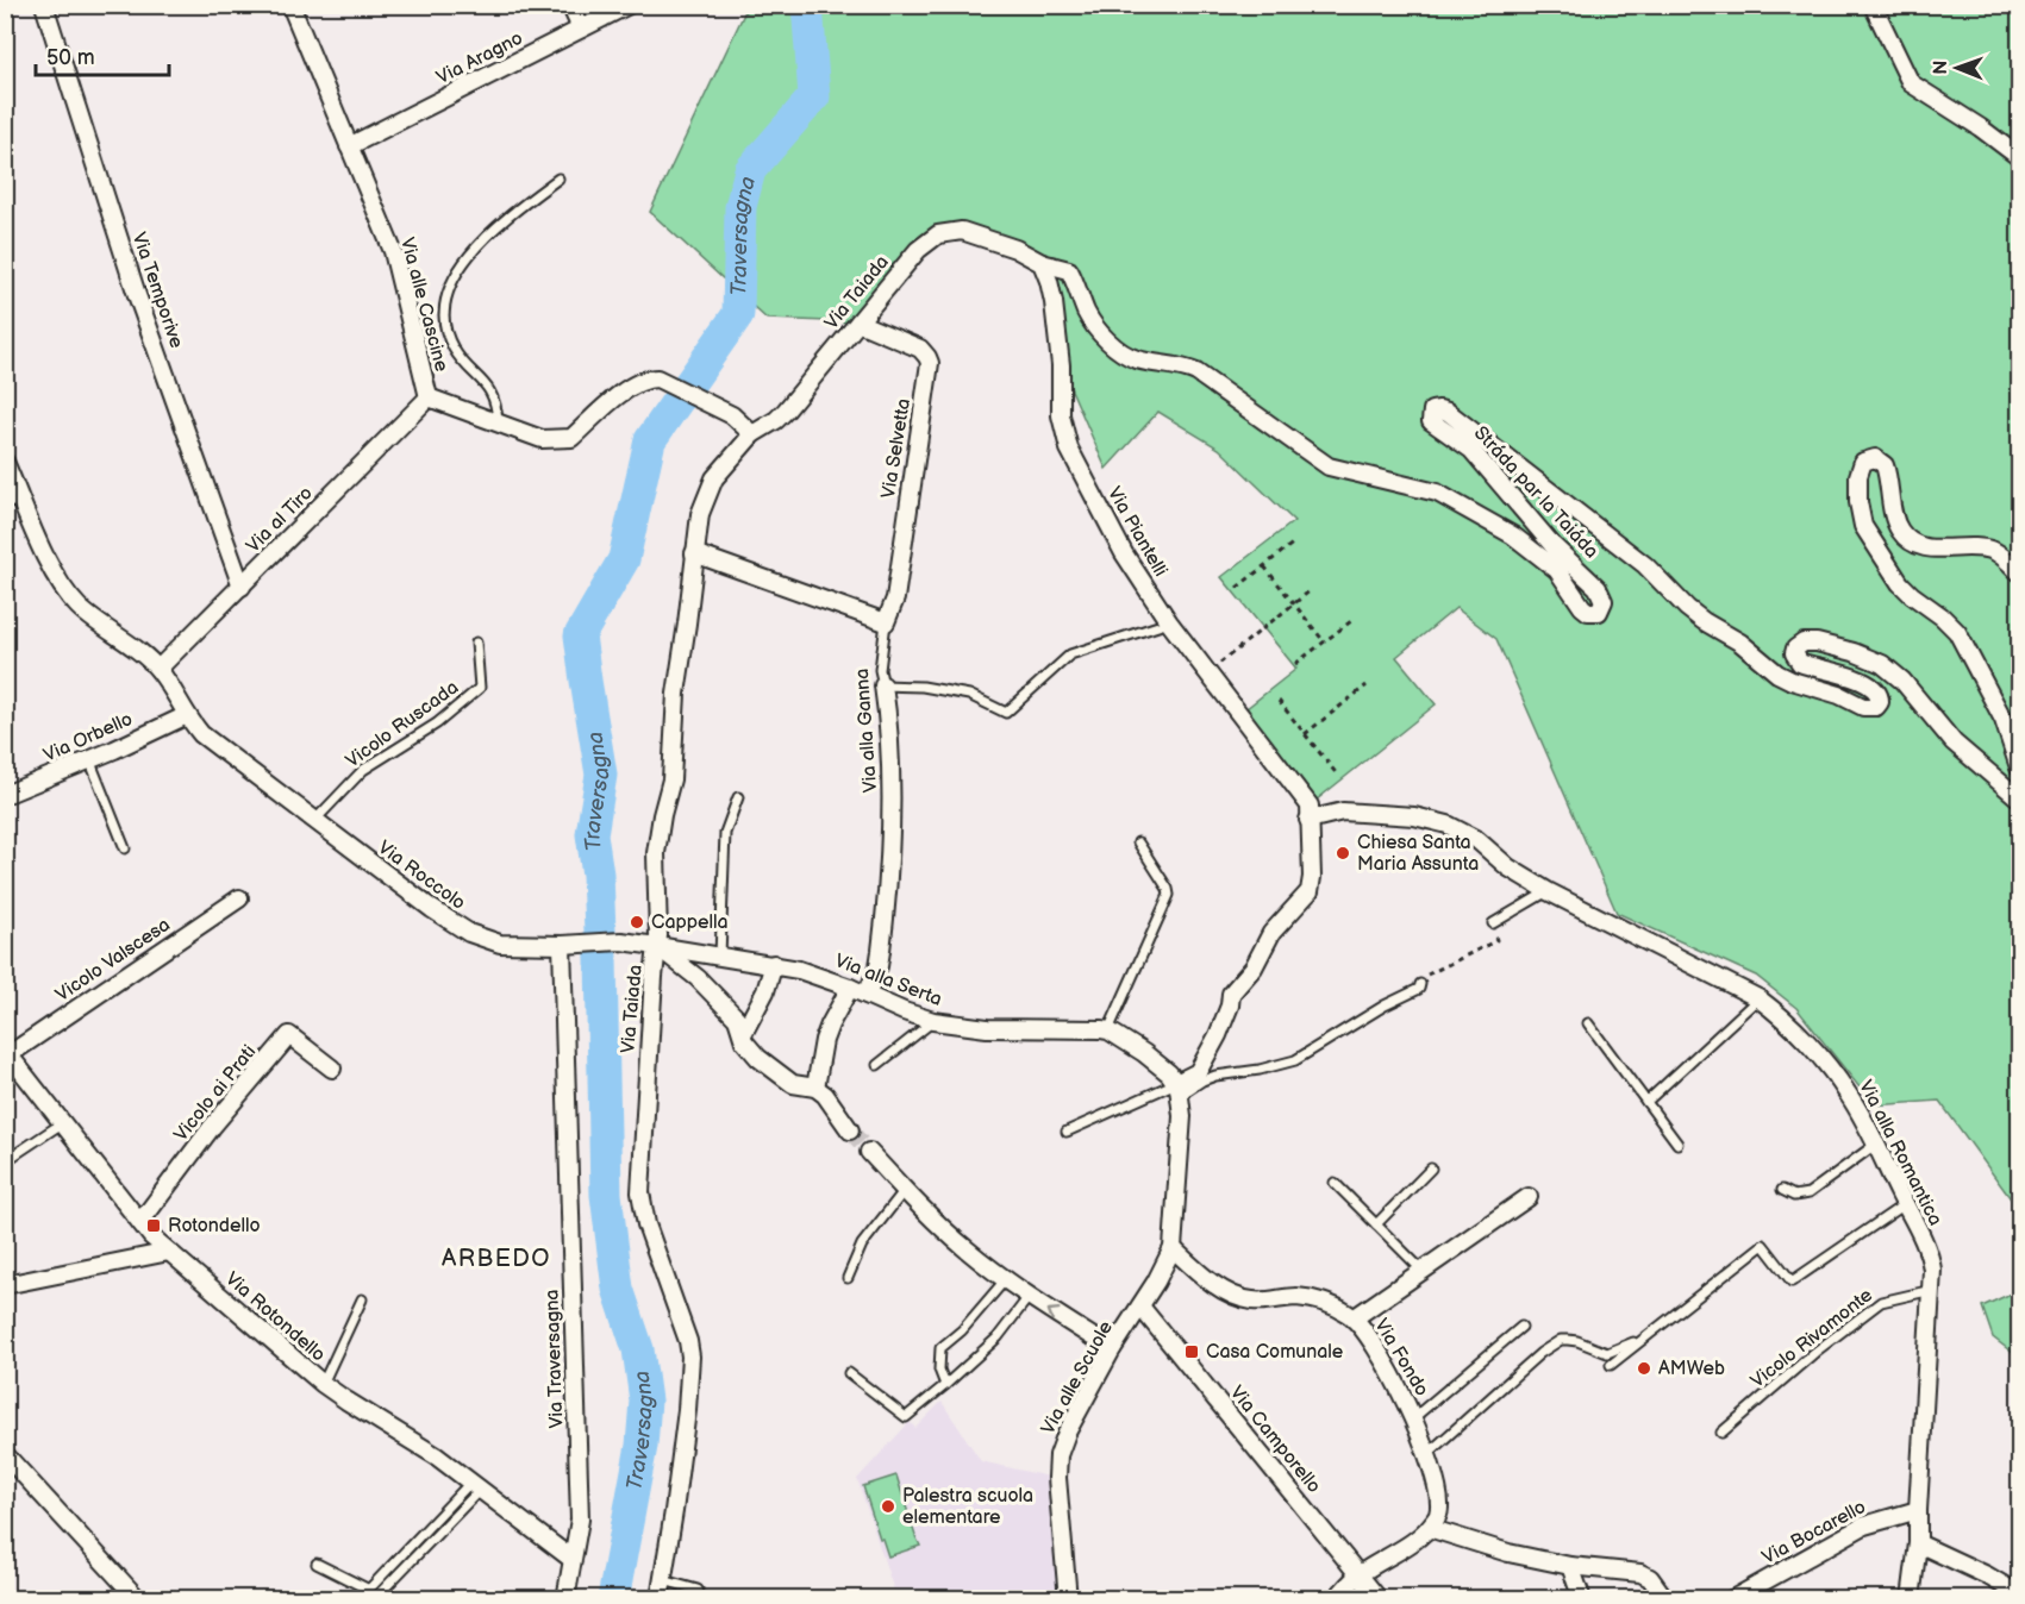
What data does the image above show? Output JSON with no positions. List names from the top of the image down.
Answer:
{
  "streets": {
    "street": [
      "Via Aragno",
      "Via Temporive",
      "Via Taiada",
      "Via alle Cascine",
      "Via Selvetta",
      "Stráda par la Taiáda",
      "Via al Tiro",
      "Via Piantelli",
      "Via alla Ganna",
      "Via Orbello",
      "Via Roccolo",
      "Vicolo Valscesa",
      "Via alla Serta",
      "Vicolo ai Prati",
      "Via alla Romantica",
      "Via Rotondello",
      "Via Fondo",
      "Via Traversagna",
      "Via alle Scuole",
      "Via Camporello",
      "Via Bocarello"
    ],
    "lane": ["Vicolo Ruscada", "Vicolo Rivamonte"]
  },
  "crossings": [
    ["Via Aragno", "Via alle Cascine"],
    ["Via Temporive", "Via al Tiro"],
    ["Via Taiada", "Via alle Cascine"],
    ["Via Taiada", "Via Selvetta"],
    ["Via Taiada", "Stráda par la Taiáda"],
    ["Via Taiada", "Via Piantelli"],
    ["Via Taiada", "Via Roccolo"],
    ["Via Taiada", "Via alla Serta"],
    ["Via alle Cascine", "Via al Tiro"],
    ["Via Selvetta", "Via alla Ganna"],
    ["Stráda par la Taiáda", "Via Piantelli"],
    ["Via al Tiro", "Via Roccolo"],
    ["Via Piantelli", "Via alla Romantica"],
    ["Vicolo Ruscada", "Via Roccolo"],
    ["Via alla Ganna", "Via alla Serta"],
    ["Via Orbello", "Via Roccolo"],
    ["Via Roccolo", "Via alla Serta"],
    ["Via Roccolo", "Via Traversagna"],
    ["Vicolo Valscesa", "Via Rotondello"],
    ["Vicolo ai Prati", "Via Rotondello"],
    ["Via alla Romantica", "Vicolo Rivamonte"],
    ["Via alla Romantica", "Via Bocarello"],
    ["Via Rotondello", "Via Traversagna"],
    ["Via Fondo", "Via alle Scuole"],
    ["Via alle Scuole", "Via Camporello"]
  ],
  "districts": ["ARBEDO"],
  "water": ["Traversagna"],
  "places": {
    "other": [
      "Chiesa Santa Maria Assunta",
      "Cappella",
      "AMWeb",
      "Palestra scuola elementare"
    ],
    "transit": ["Rotondello", "Casa Comunale"]
  },
  "scale_bar": "50 m",
  "north": "left"
}
